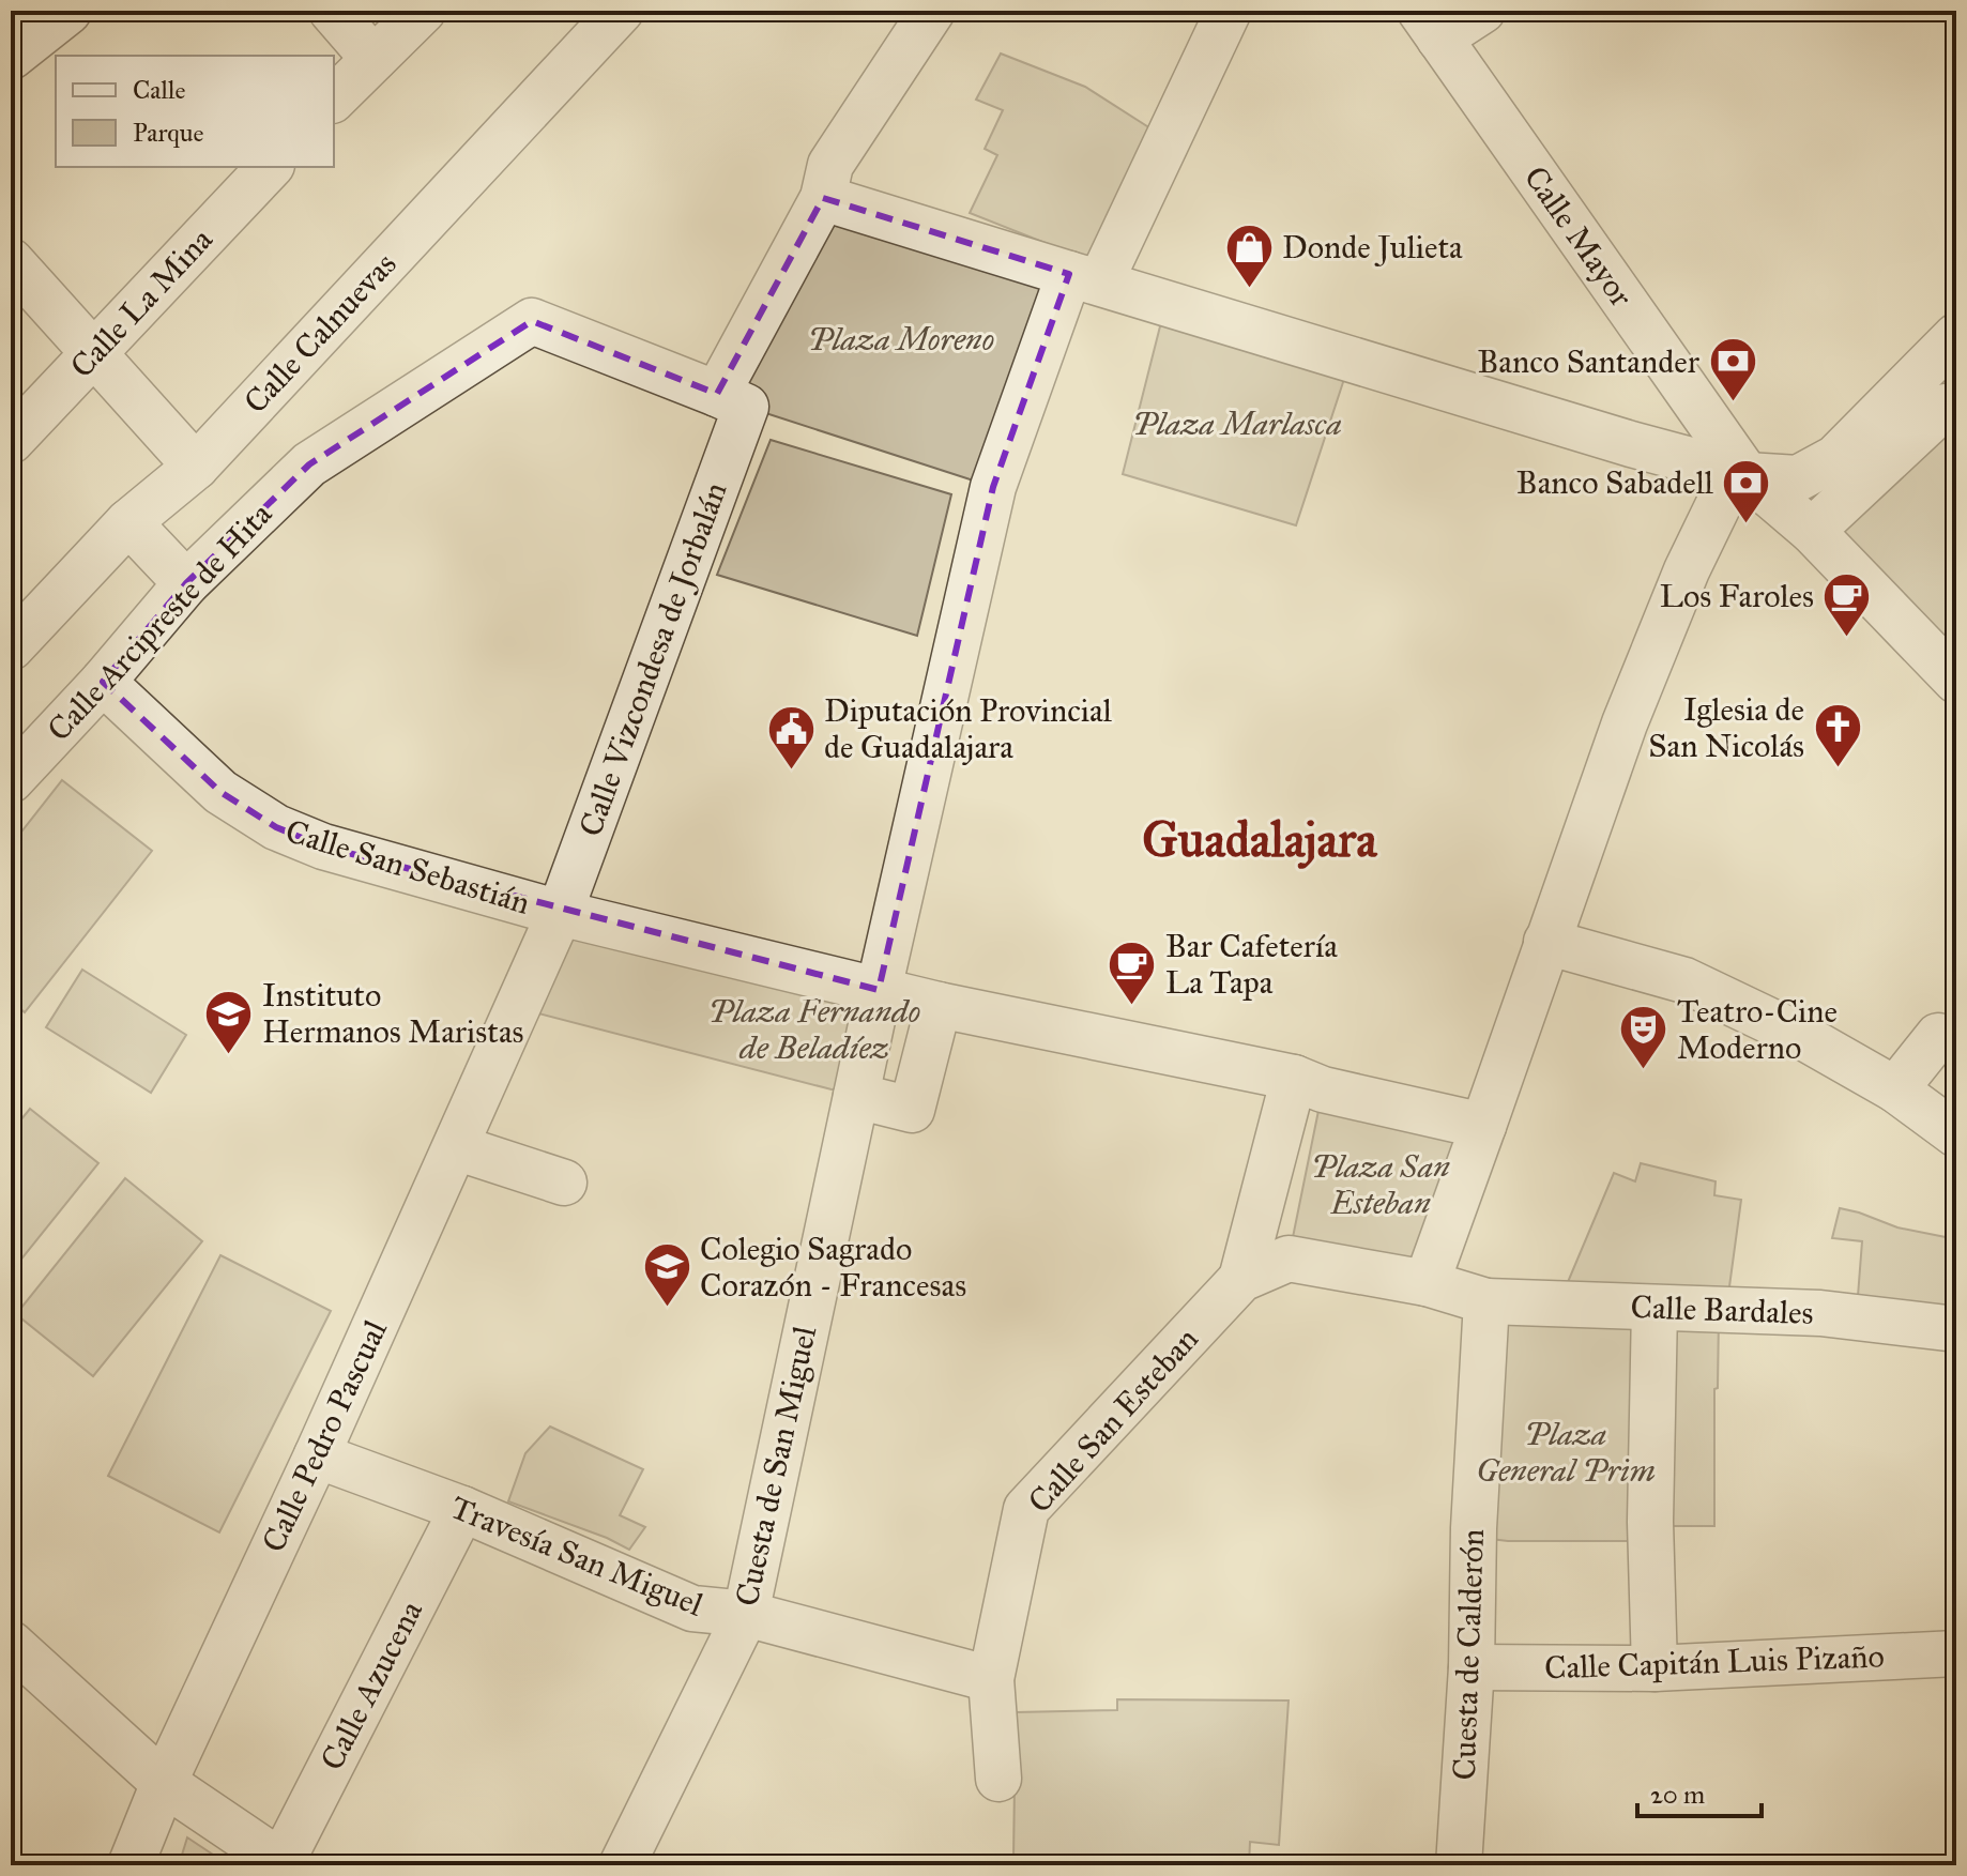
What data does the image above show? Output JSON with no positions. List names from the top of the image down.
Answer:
{
  "streets": {
    "street": [
      "Calle Mayor",
      "Calle La Mina",
      "Calle Calnuevas",
      "Calle Arcipreste de Hita",
      "Calle Vizcondesa de Jorbalán",
      "Calle San Sebastián",
      "Calle Bardales",
      "Calle San Esteban",
      "Calle Pedro Pascual",
      "Cuesta de San Miguel",
      "Travesía San Miguel",
      "Cuesta de Calderón",
      "Calle Capitán Luis Pizaño",
      "Calle Azucena"
    ]
  },
  "crossings": [
    ["Calle Arcipreste de Hita", "Calle Vizcondesa de Jorbalán"],
    ["Calle Arcipreste de Hita", "Calle San Sebastián"],
    ["Calle Vizcondesa de Jorbalán", "Calle San Sebastián"],
    ["Calle Vizcondesa de Jorbalán", "Calle Pedro Pascual"],
    ["Calle San Sebastián", "Calle Pedro Pascual"],
    ["Calle Bardales", "Cuesta de Calderón"],
    ["Calle San Esteban", "Travesía San Miguel"],
    ["Calle Pedro Pascual", "Travesía San Miguel"],
    ["Cuesta de San Miguel", "Travesía San Miguel"],
    ["Travesía San Miguel", "Calle Azucena"],
    ["Cuesta de Calderón", "Calle Capitán Luis Pizaño"]
  ],
  "districts": ["Guadalajara"],
  "parks": [
    "Plaza Moreno",
    "Plaza Marlasca",
    "Plaza Fernando de Beladíez",
    "Plaza San Esteban",
    "Plaza General Prim"
  ],
  "places": {
    "shop": ["Donde Julieta"],
    "bank": ["Banco Santander", "Banco Sabadell"],
    "cafe": ["Los Faroles", "Bar Cafetería La Tapa"],
    "church": ["Iglesia de San Nicolás"],
    "public building": ["Diputación Provincial de Guadalajara"],
    "school or university": ["Instituto Hermanos Maristas", "Colegio Sagrado Corazón - Francesas"],
    "theatre": ["Teatro-Cine Moderno"]
  },
  "legend": ["Calle", "Parque"],
  "scale_bar": "20 m"
}
